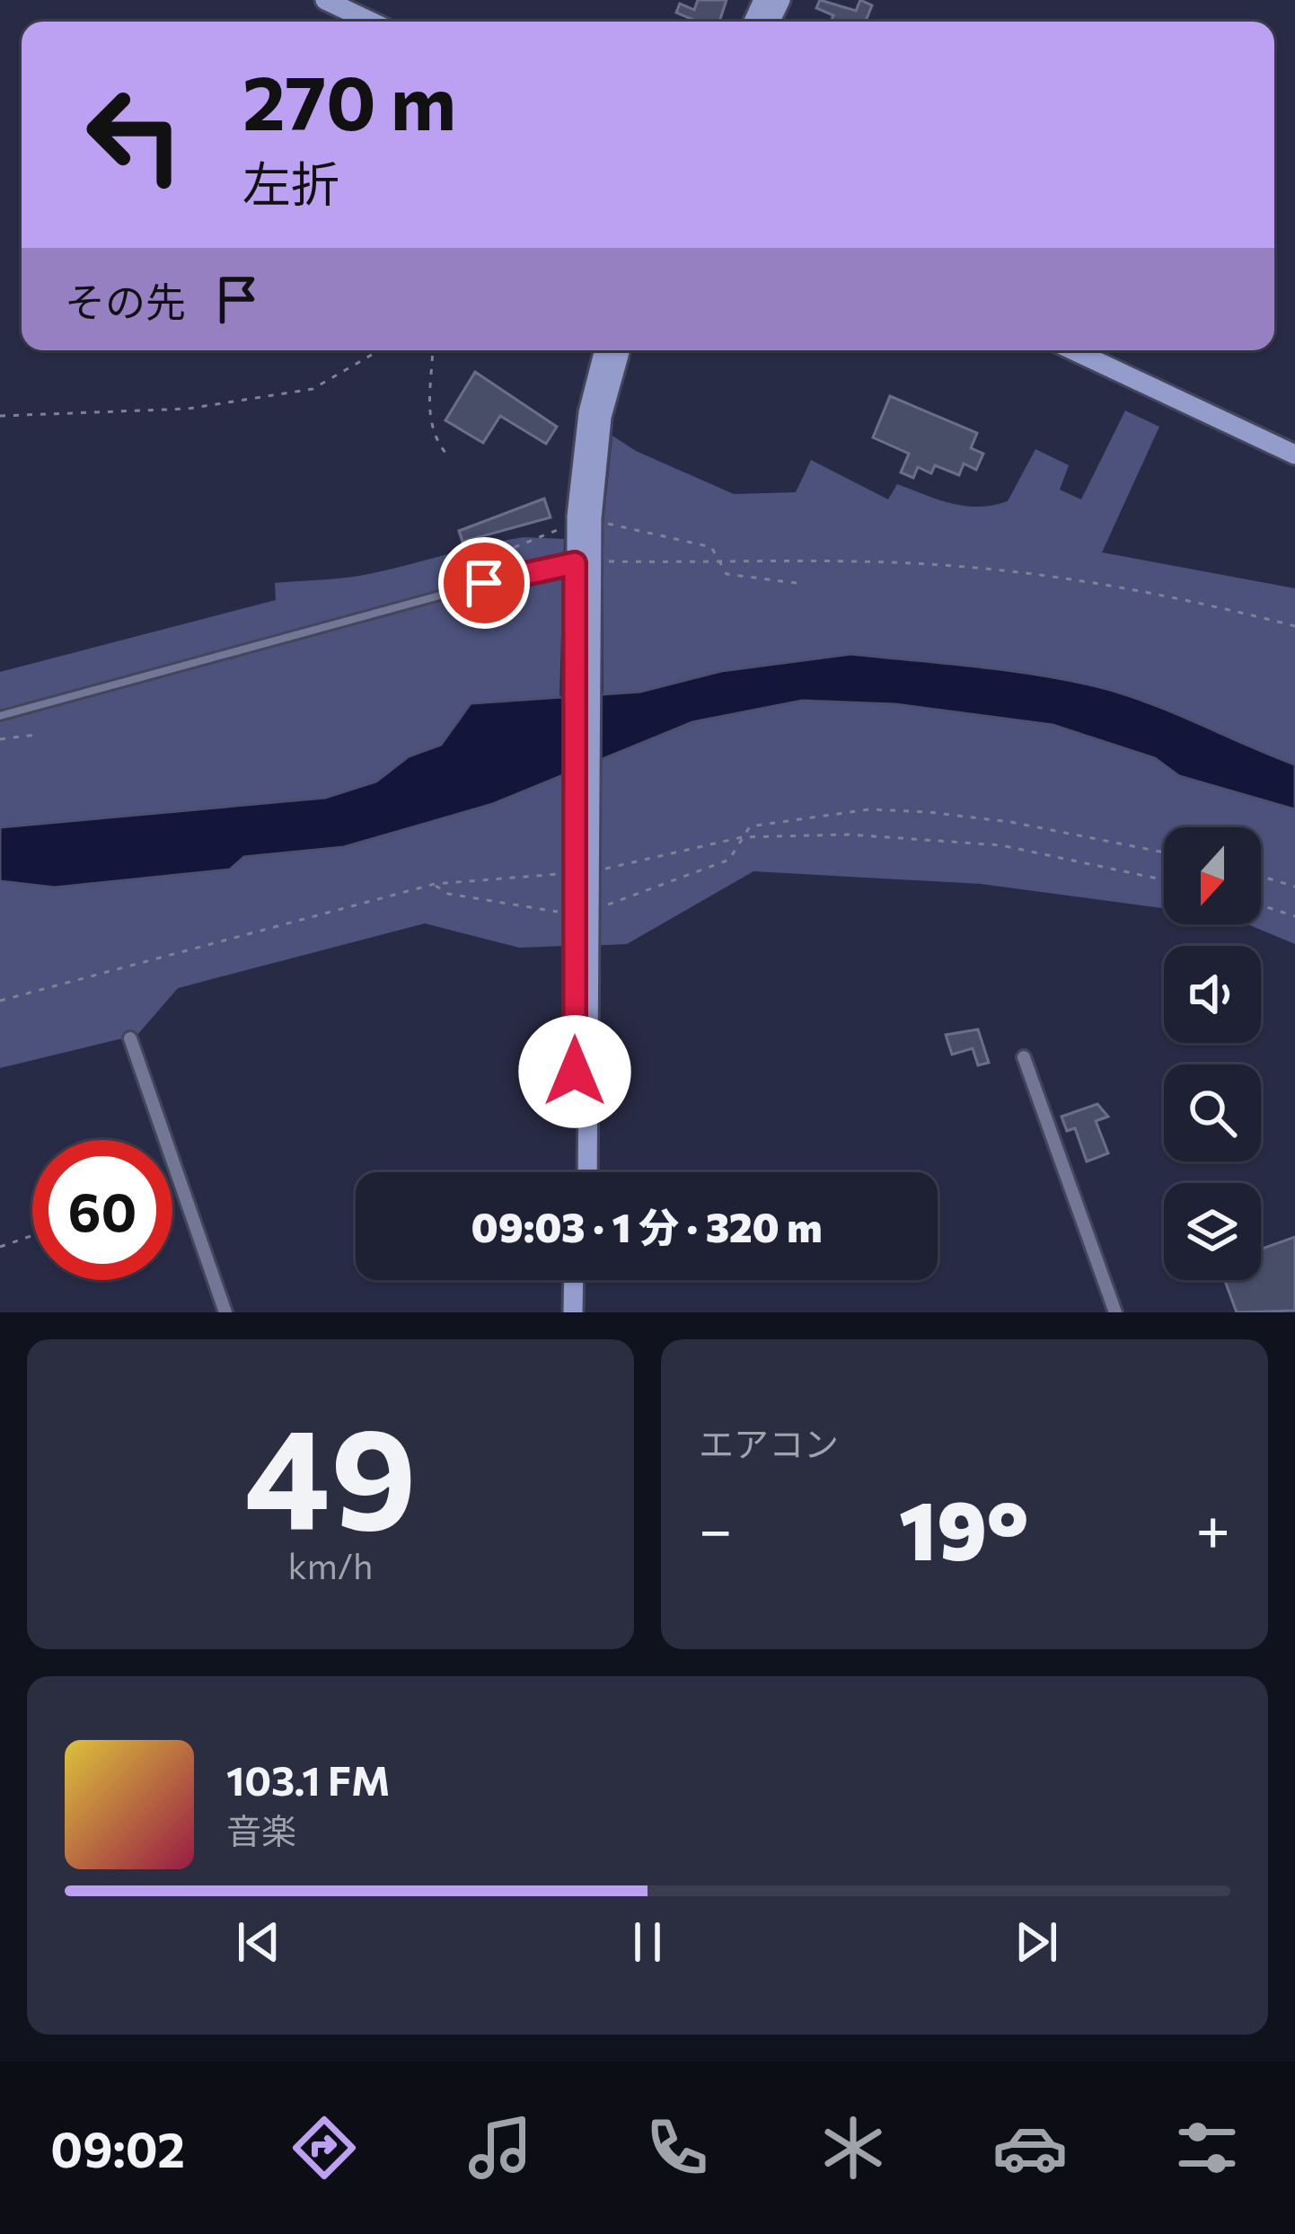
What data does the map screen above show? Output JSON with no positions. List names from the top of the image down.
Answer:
{
  "north": "bottom",
  "page": {
    "turn": ["270 m", "左折"],
    "then": "その先",
    "limit": "60",
    "trip": "09:03 · 1 分 · 320 m",
    "tile": [
      ["49", "km/h"],
      "エアコン"
    ],
    "heat": ["−", "19°", "+"],
    "song": ["103.1 FM", "音楽"],
    "tabs": "09:02"
  }
}
